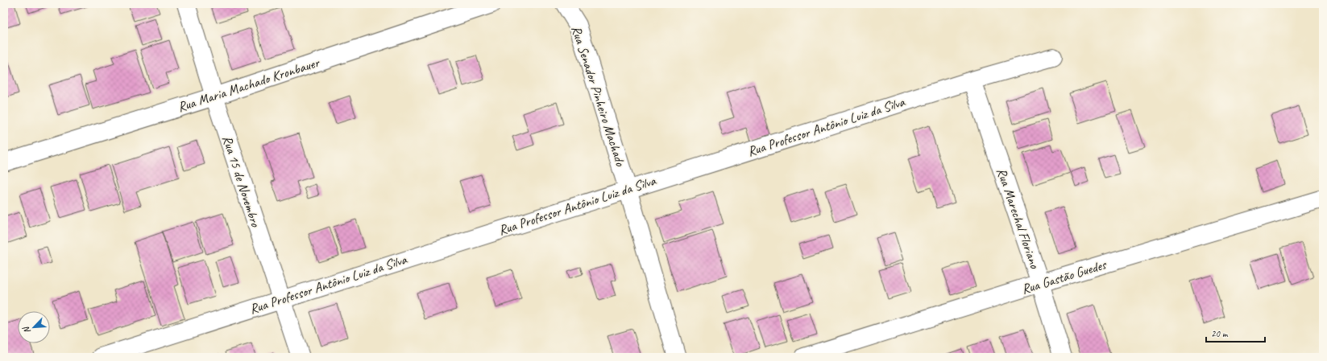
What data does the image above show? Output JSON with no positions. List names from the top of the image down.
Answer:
{
  "streets": {
    "street": [
      "Rua Maria Machado Kronbauer",
      "Rua Senador Pinheiro Machado",
      "Rua Professor Antônio Luiz da Silva",
      "Rua 15 de Novembro",
      "Rua Marechal Floriano",
      "Rua Gastão Guedes"
    ]
  },
  "crossings": [
    ["Rua Maria Machado Kronbauer", "Rua 15 de Novembro"],
    ["Rua Senador Pinheiro Machado", "Rua Professor Antônio Luiz da Silva"],
    ["Rua Professor Antônio Luiz da Silva", "Rua 15 de Novembro"],
    ["Rua Professor Antônio Luiz da Silva", "Rua Marechal Floriano"],
    ["Rua Marechal Floriano", "Rua Gastão Guedes"]
  ],
  "scale_bar": "20 m",
  "north": "bottom left"
}
